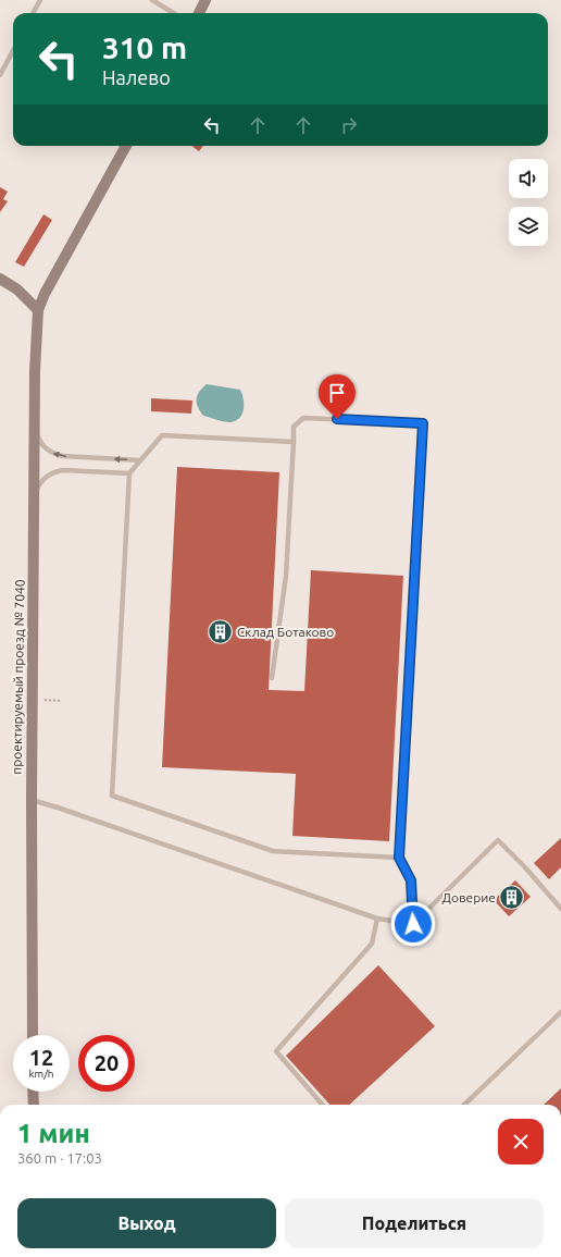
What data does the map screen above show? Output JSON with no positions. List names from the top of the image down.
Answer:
{
  "streets": {
    "main road": ["проектируемый проезд № 7040"]
  },
  "places": {
    "building": ["Склад Ботаково", "Доверие"]
  },
  "page": {
    "turn": ["310 m", "Налево"],
    "speed": "12 km/h",
    "limit": "20",
    "heading": ["1 мин", "360 m · 17:03"],
    "buttons": ["Выход", "Поделиться"]
  }
}
